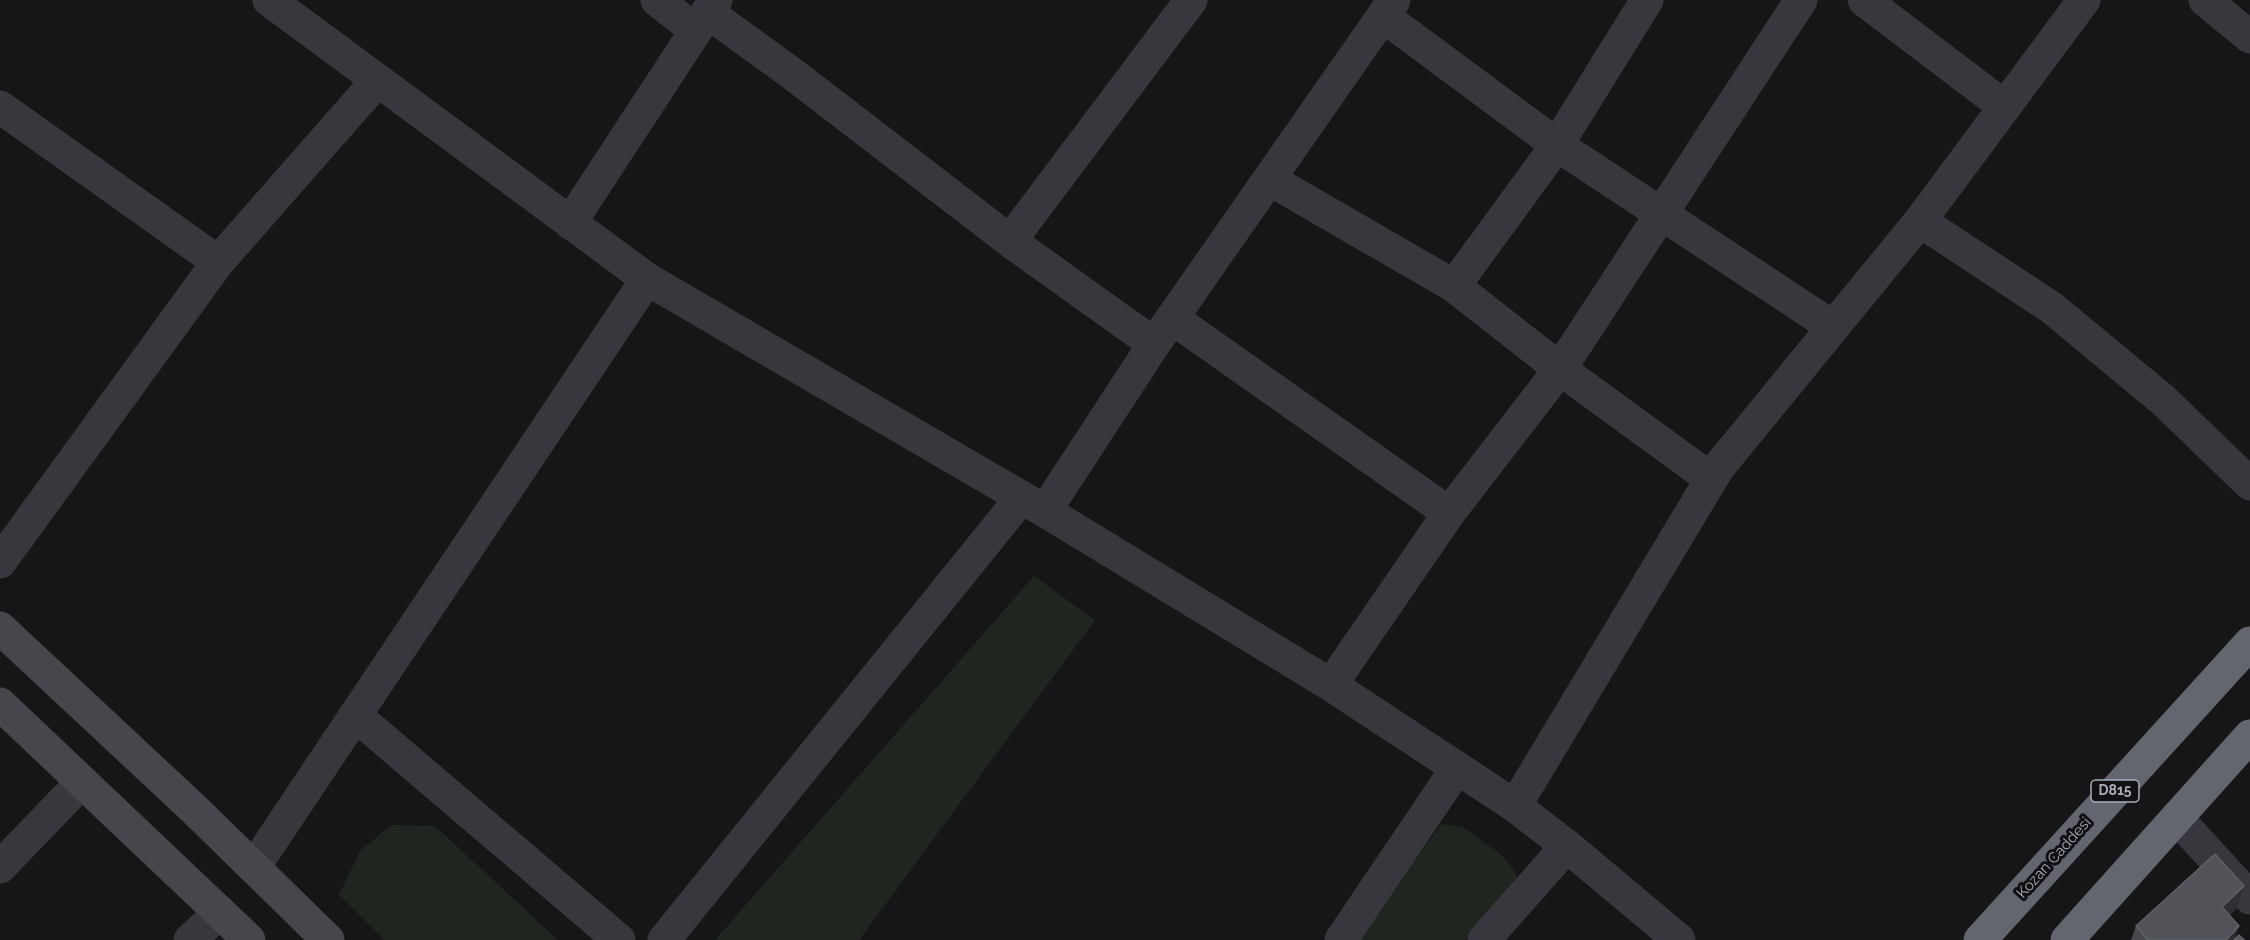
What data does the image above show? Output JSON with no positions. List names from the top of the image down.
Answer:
{
  "streets": {
    "highway": ["D815", "Kozan Caddesi"]
  }
}
